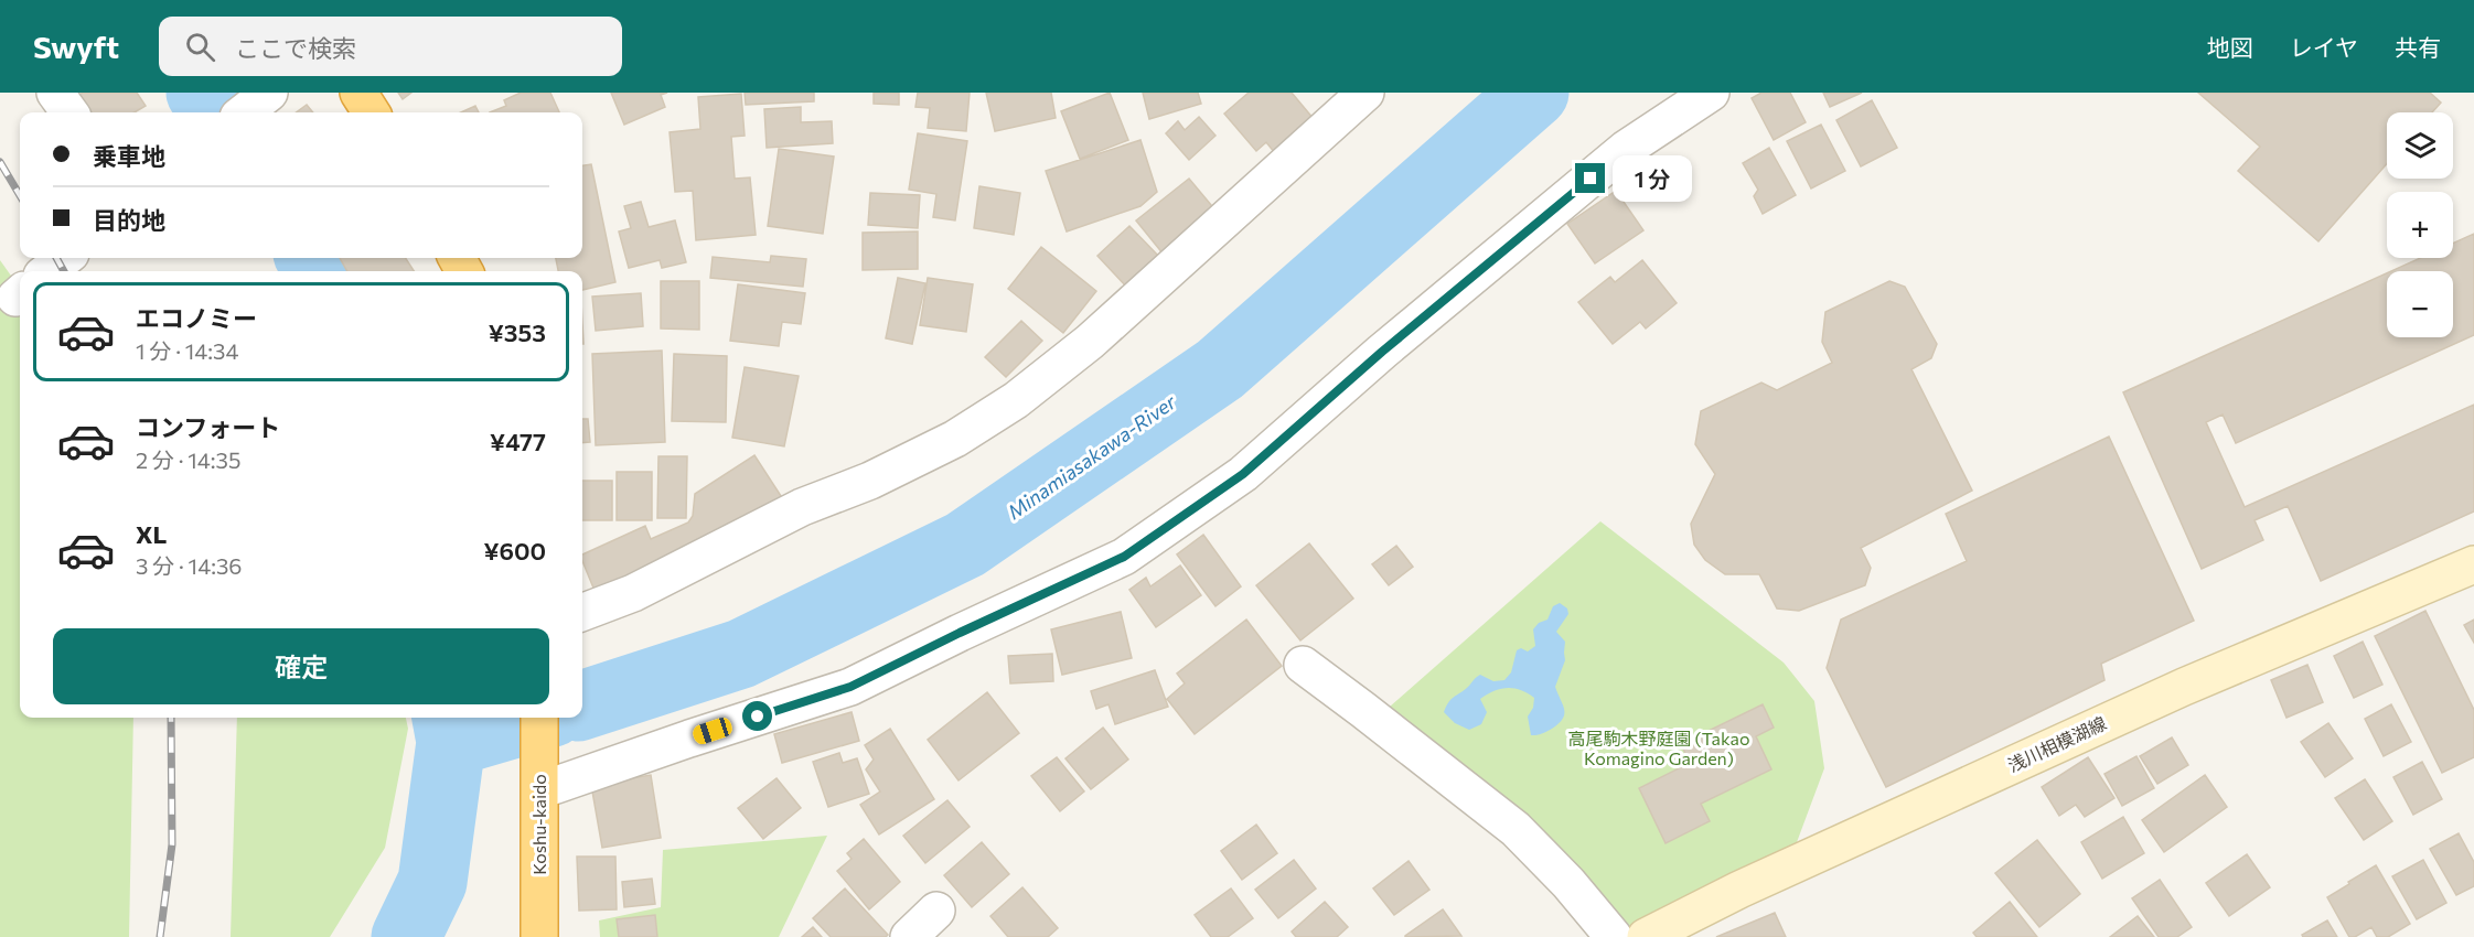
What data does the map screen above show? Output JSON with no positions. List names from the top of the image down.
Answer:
{
  "streets": {
    "highway": ["Koshu-kaido"],
    "main road": ["浅川相模湖線"]
  },
  "water": ["Minamiasakawa-River"],
  "parks": ["高尾駒木野庭園 (Takao Komagino Garden)"],
  "page": {
    "header": "Swyft",
    "search": "ここで検索",
    "nav": ["地図", "レイヤ", "共有"],
    "map_buttons": ["+", "−"],
    "banner": ["乗車地", "目的地"],
    "bubble": "1 分",
    "list": [
      {
        "name": "エコノミー",
        "note": "1 分 · 14:34",
        "value": "¥353"
      },
      {
        "name": "コンフォート",
        "note": "2 分 · 14:35",
        "value": "¥477"
      },
      {
        "name": "XL",
        "note": "3 分 · 14:36",
        "value": "¥600"
      }
    ],
    "buttons": "確定"
  }
}
